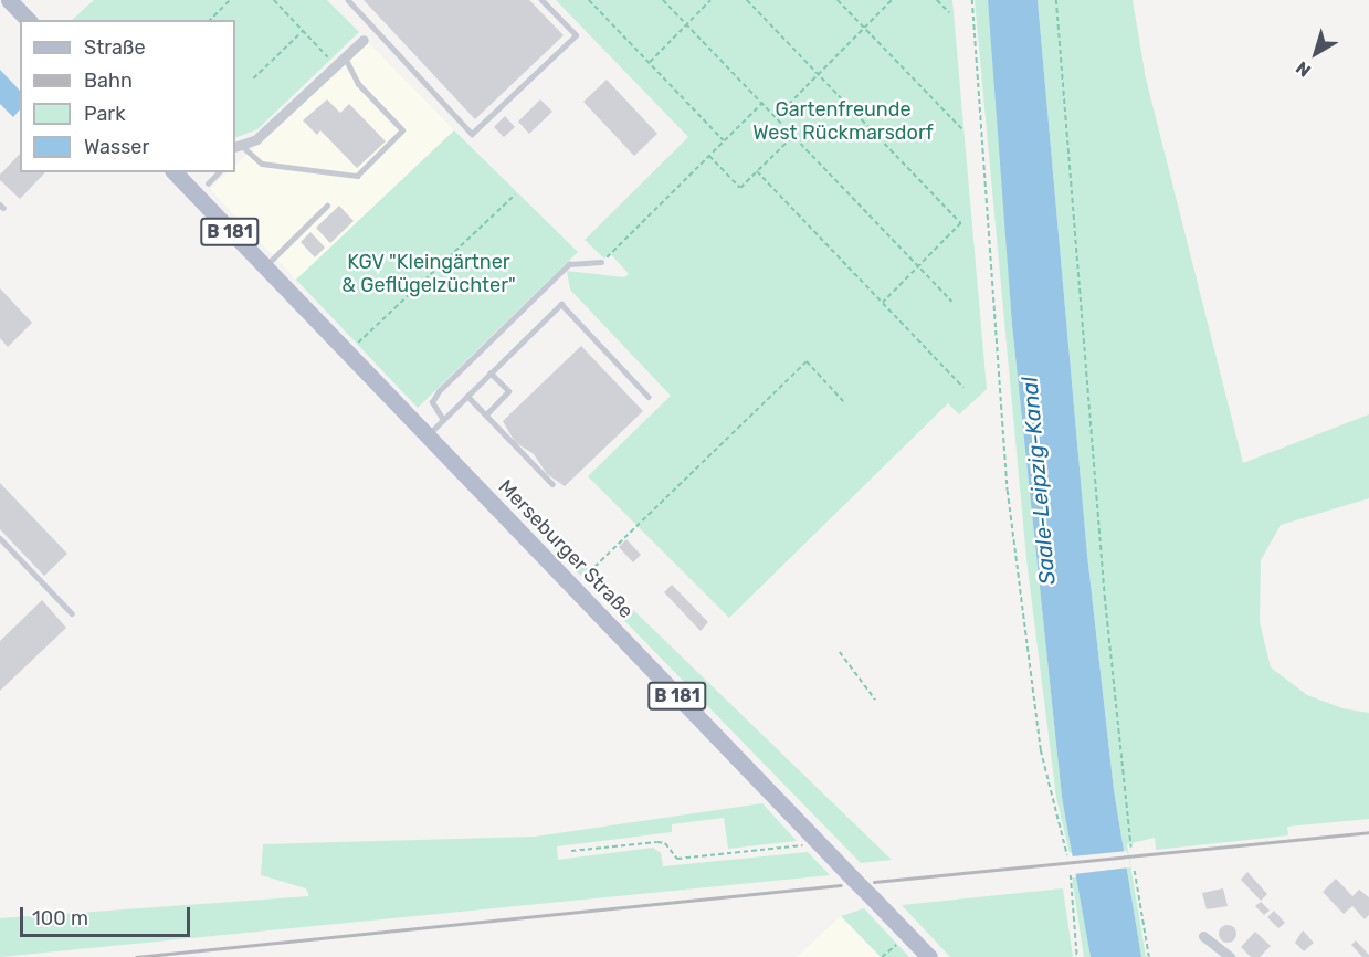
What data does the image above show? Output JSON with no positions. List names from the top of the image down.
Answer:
{
  "streets": {
    "main road": ["B 181", "Merseburger Straße"]
  },
  "water": ["Saale-Leipzig-Kanal"],
  "parks": ["Gartenfreunde West Rückmarsdorf", "KGV \"Kleingärtner & Geflügelzüchter\""],
  "legend": [
    "Straße",
    "Bahn",
    "Park",
    "Wasser"
  ],
  "scale_bar": "100 m",
  "north": "bottom left"
}
